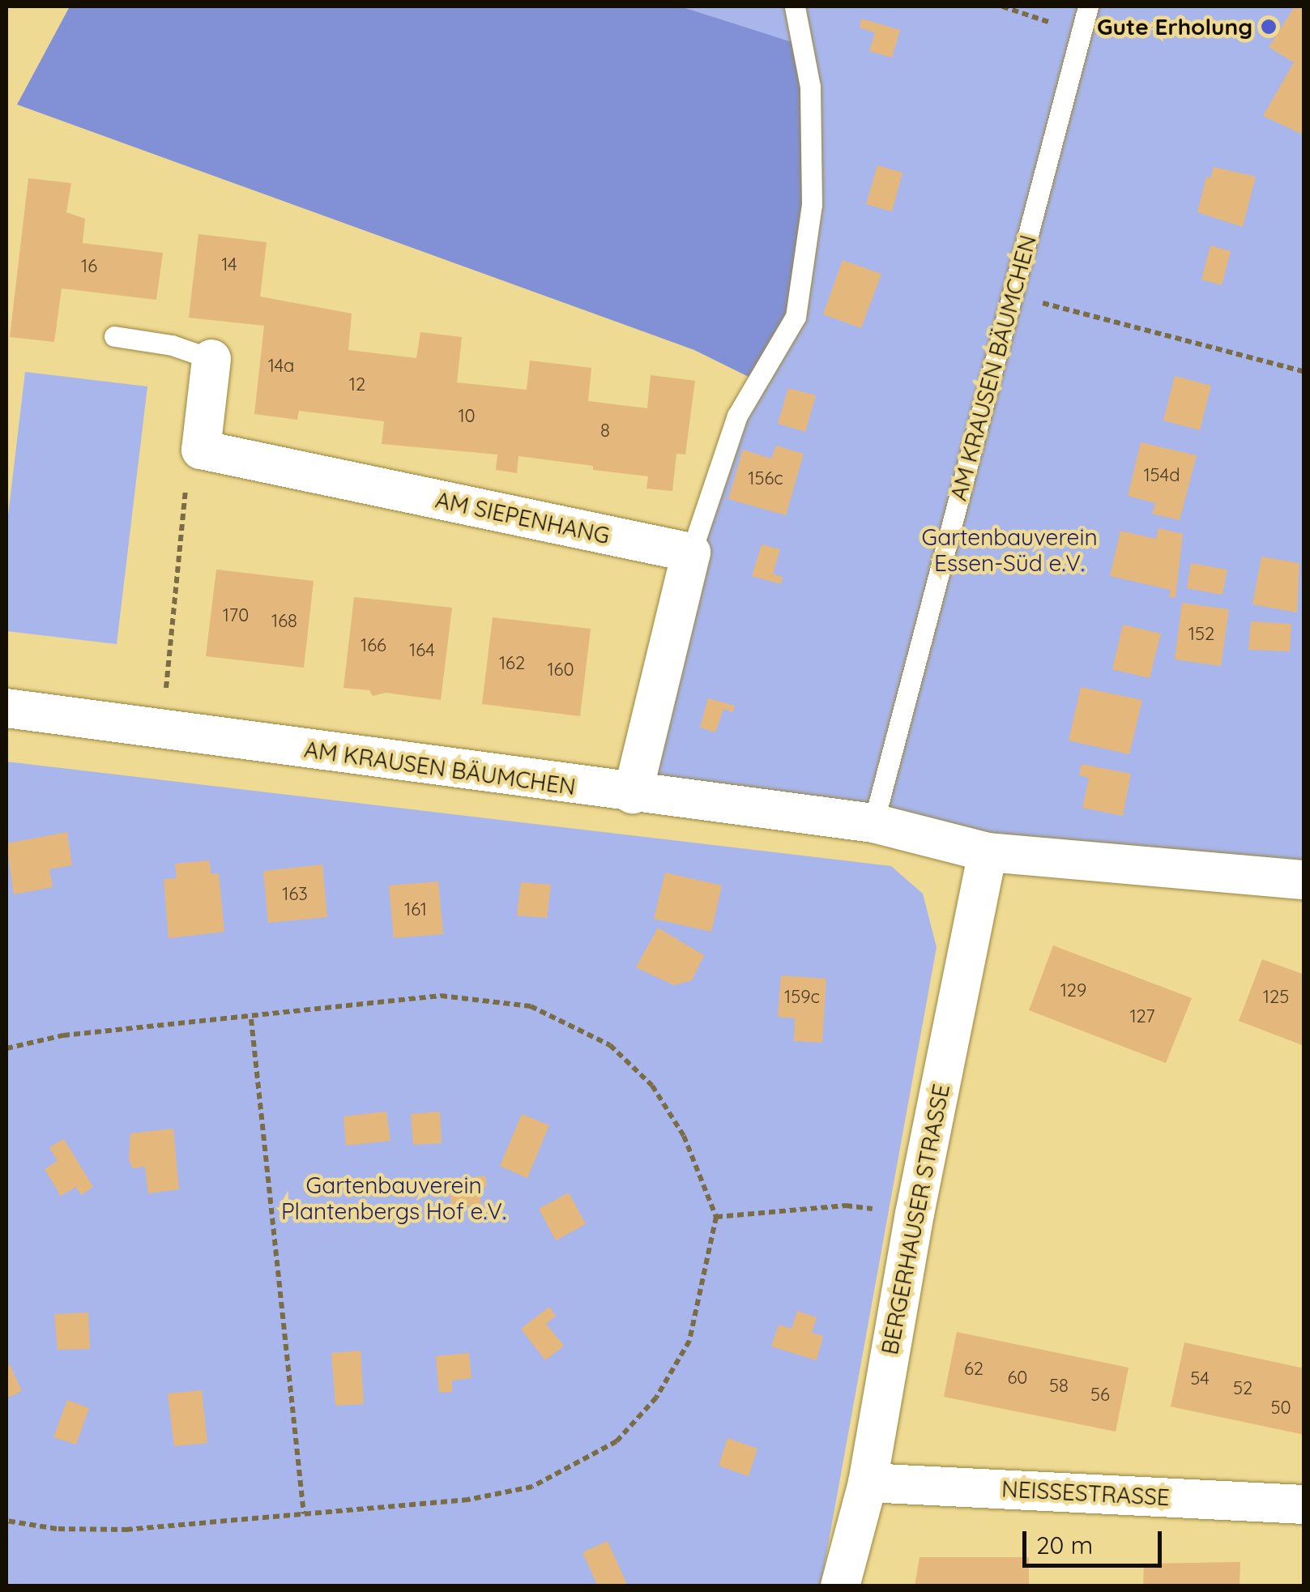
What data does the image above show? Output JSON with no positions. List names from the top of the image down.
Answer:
{
  "streets": {
    "street": [
      "AM KRAUSEN BÄUMCHEN",
      "AM SIEPENHANG",
      "BERGERHAUSER STRASSE",
      "NEISSESTRASSE"
    ]
  },
  "crossings": [
    ["AM KRAUSEN BÄUMCHEN", "BERGERHAUSER STRASSE"],
    ["BERGERHAUSER STRASSE", "NEISSESTRASSE"]
  ],
  "parks": ["Gartenbauverein Essen-Süd e.V.", "Gartenbauverein Plantenbergs Hof e.V."],
  "places": ["Gute Erholung"],
  "house_numbers": [
    "14",
    "16",
    "14a",
    "12",
    "10",
    "8",
    "154d",
    "156c",
    "170",
    "168",
    "152",
    "166",
    "164",
    "162",
    "160",
    "163",
    "161",
    "129",
    "159c",
    "125",
    "127",
    "62",
    "60",
    "54",
    "58",
    "52",
    "56",
    "50"
  ],
  "scale_bar": "20 m"
}
